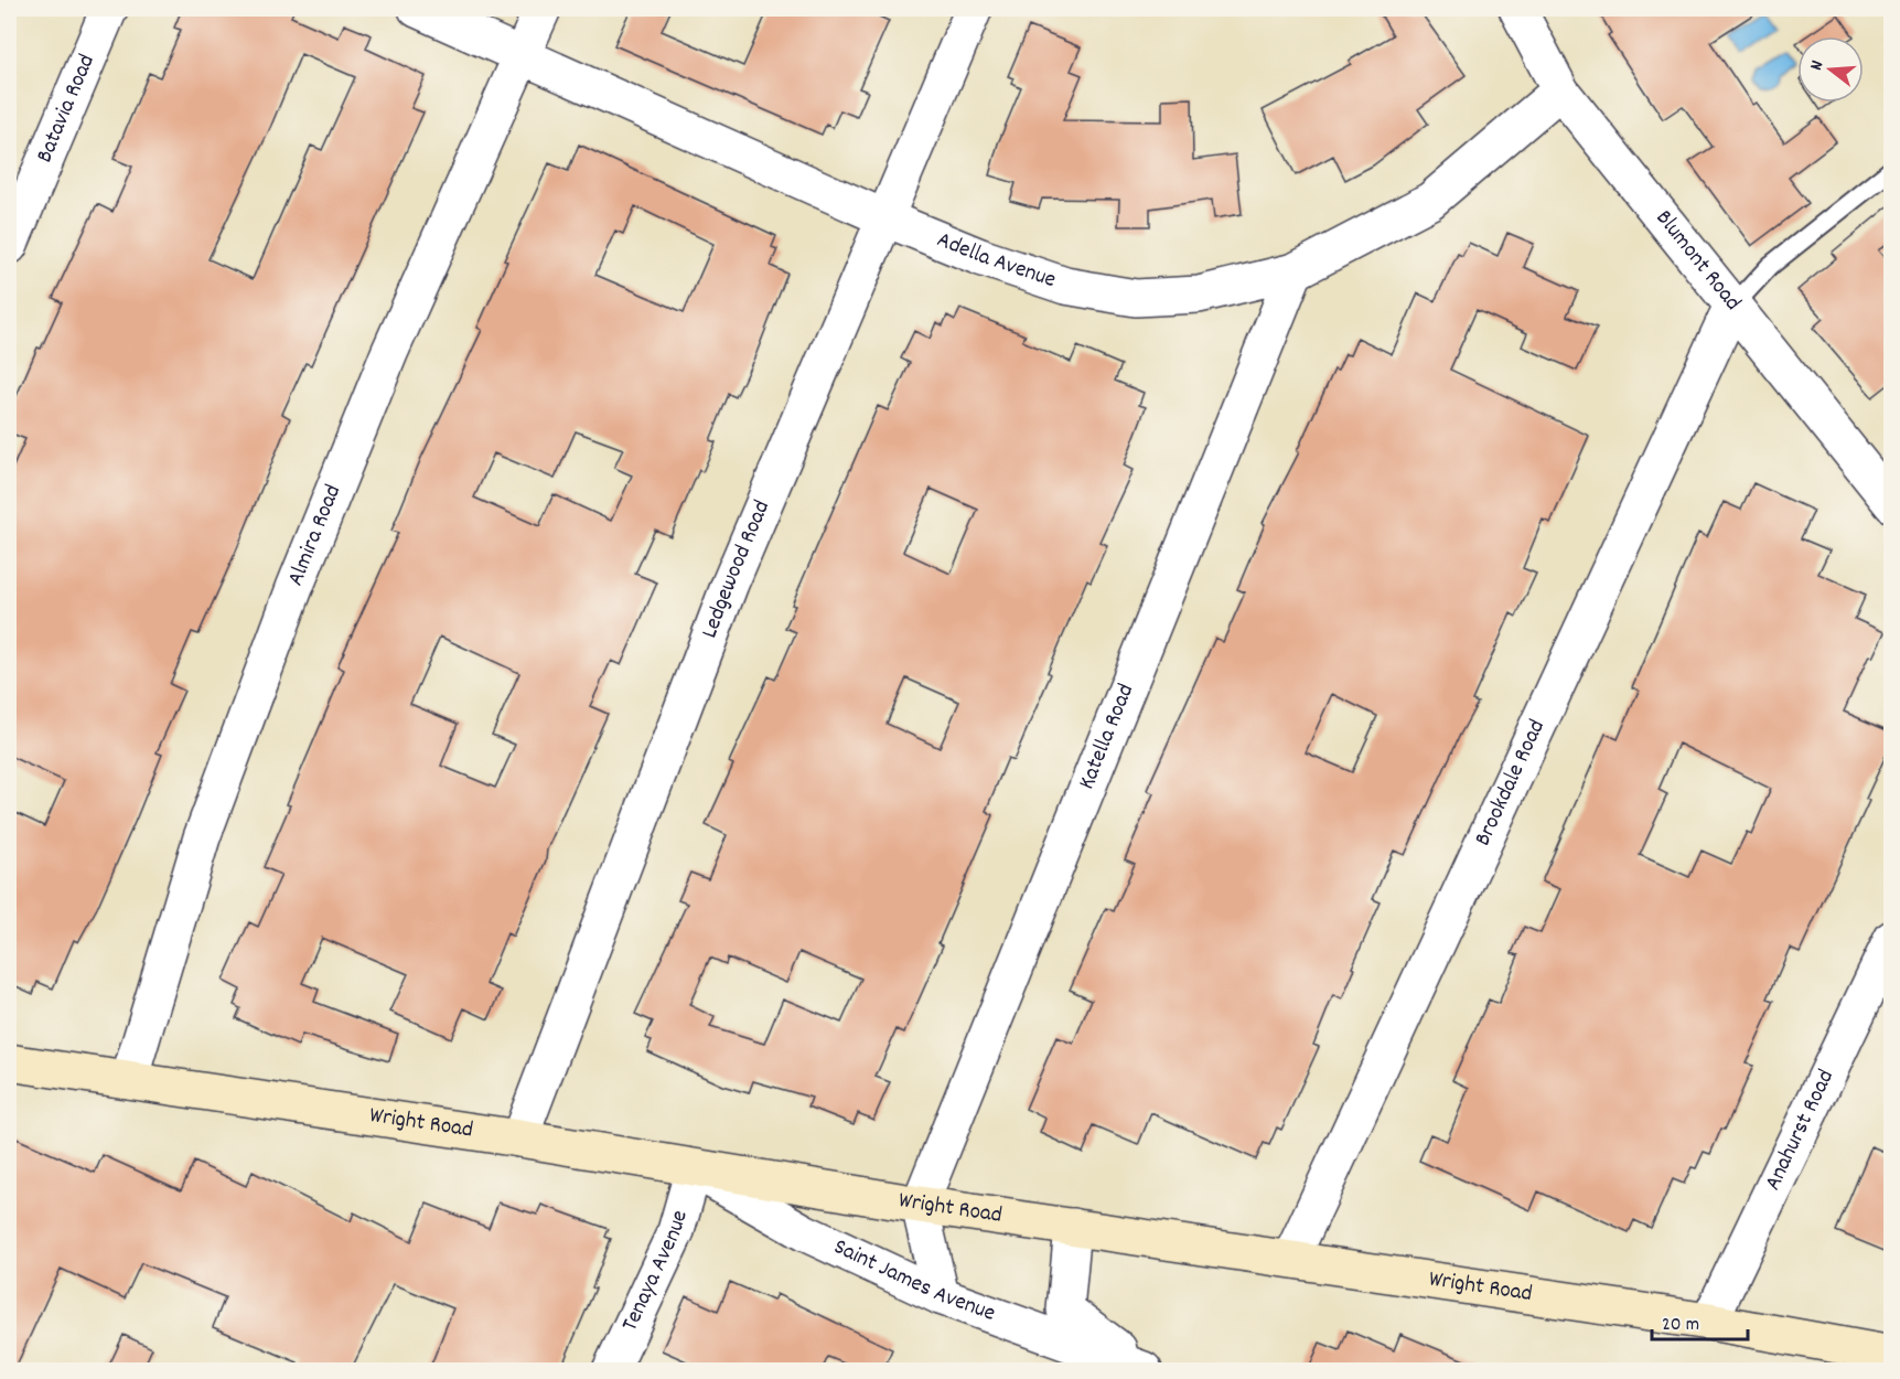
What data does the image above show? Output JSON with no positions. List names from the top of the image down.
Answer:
{
  "streets": {
    "street": [
      "Batavia Road",
      "Adella Avenue",
      "Blumont Road",
      "Almira Road",
      "Ledgewood Road",
      "Katella Road",
      "Brookdale Road",
      "Wright Road",
      "Anahurst Road",
      "Tenaya Avenue",
      "Saint James Avenue"
    ]
  },
  "crossings": [
    ["Adella Avenue", "Blumont Road"],
    ["Adella Avenue", "Almira Road"],
    ["Adella Avenue", "Ledgewood Road"],
    ["Adella Avenue", "Katella Road"],
    ["Blumont Road", "Brookdale Road"],
    ["Almira Road", "Wright Road"],
    ["Ledgewood Road", "Wright Road"],
    ["Katella Road", "Wright Road"],
    ["Brookdale Road", "Wright Road"],
    ["Wright Road", "Anahurst Road"],
    ["Wright Road", "Tenaya Avenue"],
    ["Wright Road", "Saint James Avenue"],
    ["Tenaya Avenue", "Saint James Avenue"]
  ],
  "scale_bar": "20 m",
  "north": "left"
}
